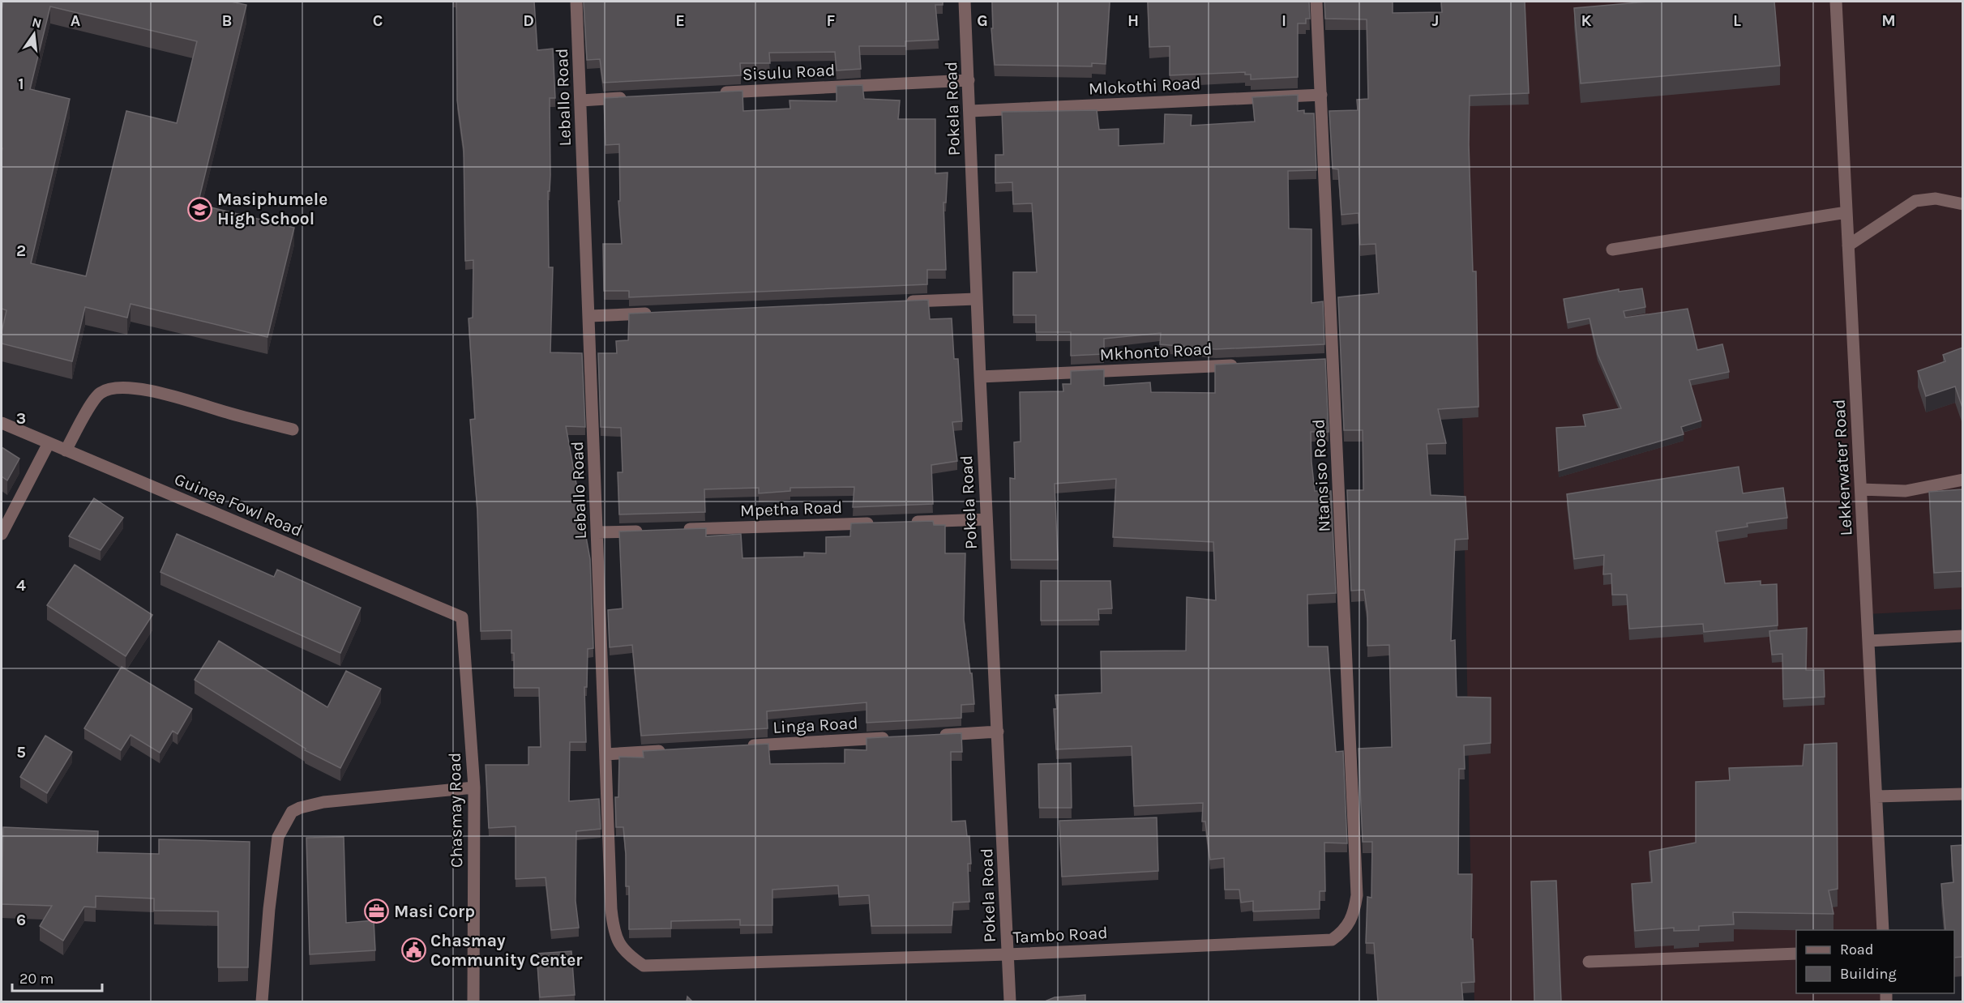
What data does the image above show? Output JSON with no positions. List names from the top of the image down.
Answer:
{
  "streets": {
    "street": [
      "Sisulu Road",
      "Mlokothi Road",
      "Leballo Road",
      "Pokela Road",
      "Mkhonto Road",
      "Lekkerwater Road",
      "Ntansiso Road",
      "Guinea Fowl Road",
      "Mpetha Road",
      "Linga Road",
      "Chasmay Road",
      "Tambo Road"
    ]
  },
  "crossings": [
    ["Sisulu Road", "Pokela Road"],
    ["Mlokothi Road", "Pokela Road"],
    ["Mlokothi Road", "Ntansiso Road"],
    ["Leballo Road", "Tambo Road"],
    ["Pokela Road", "Mkhonto Road"],
    ["Pokela Road", "Tambo Road"],
    ["Ntansiso Road", "Tambo Road"],
    ["Guinea Fowl Road", "Chasmay Road"]
  ],
  "places": {
    "school or university": ["Masiphumele High School"],
    "office": ["Masi Corp"],
    "public building": ["Chasmay Community Center"]
  },
  "legend": ["Road", "Building"],
  "scale_bar": "20 m",
  "north": "top",
  "grid": {
    "columns": [
      "A",
      "B",
      "C",
      "D",
      "E",
      "F",
      "G",
      "H",
      "I",
      "J",
      "K",
      "L",
      "M"
    ],
    "rows": [
      "1",
      "2",
      "3",
      "4",
      "5",
      "6"
    ]
  }
}
